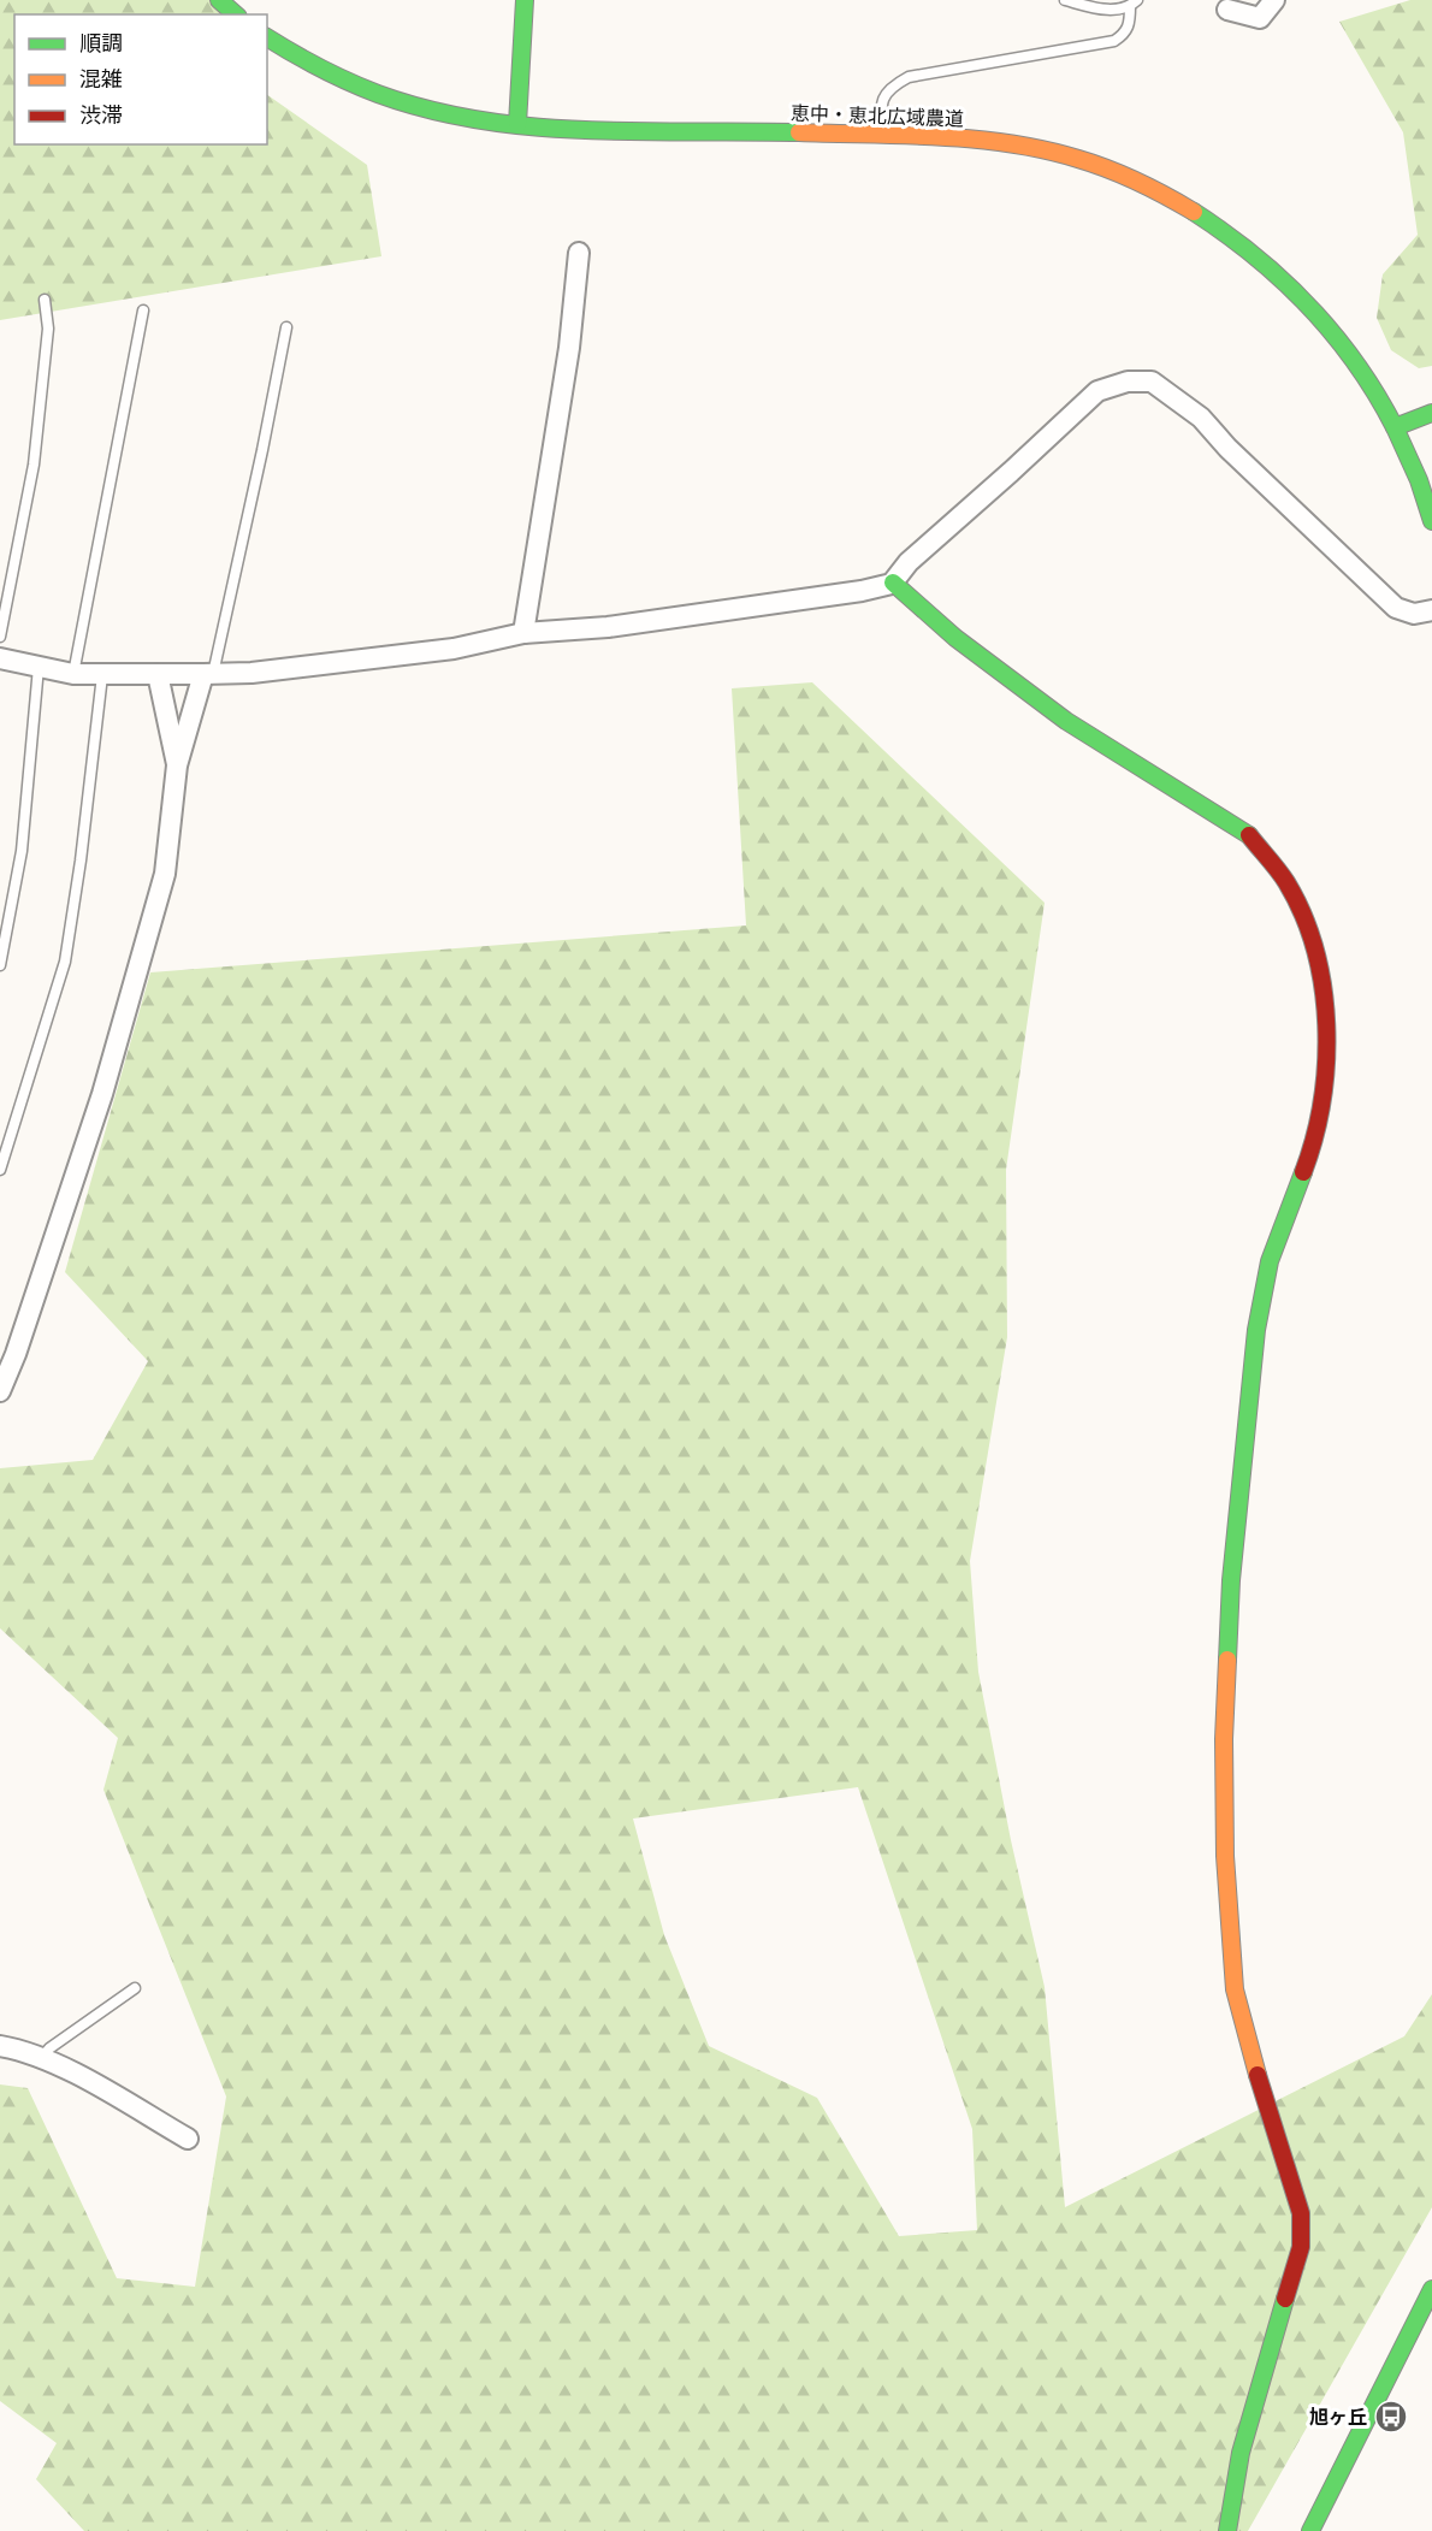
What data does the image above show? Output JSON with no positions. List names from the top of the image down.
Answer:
{
  "streets": {
    "street": ["恵中・恵北広域農道"]
  },
  "places": {
    "bus stop": ["旭ヶ丘"]
  },
  "legend": ["順調", "混雑", "渋滞"]
}
